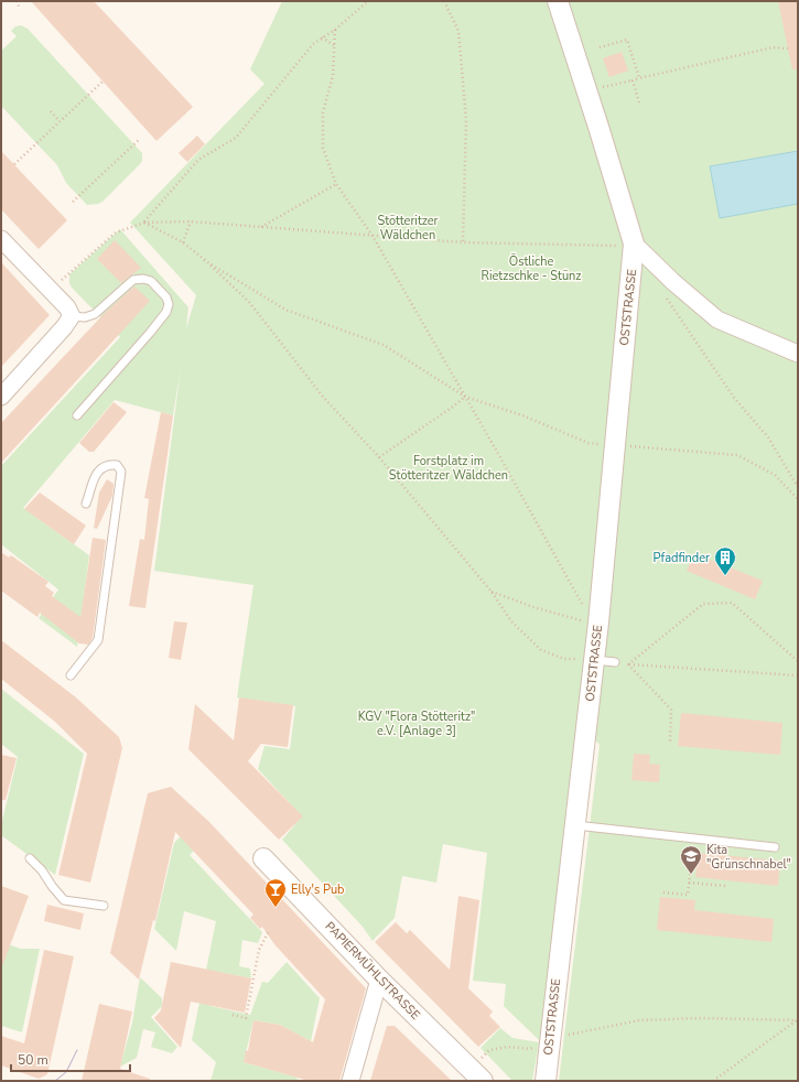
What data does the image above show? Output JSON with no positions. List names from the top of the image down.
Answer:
{
  "streets": {
    "street": ["OSTSTRASSE", "PAPIERMÜHLSTRASSE"]
  },
  "parks": [
    "Stötteritzer Wäldchen",
    "Östliche Rietzschke - Stünz",
    "Forstplatz im Stötteritzer Wäldchen",
    "KGV \"Flora Stötteritz\" e.V. [Anlage 3]"
  ],
  "places": {
    "building": ["Pfadfinder"],
    "school or university": ["Kita \"Grünschnabel\""],
    "bar": ["Elly's Pub"]
  },
  "scale_bar": "50 m"
}
